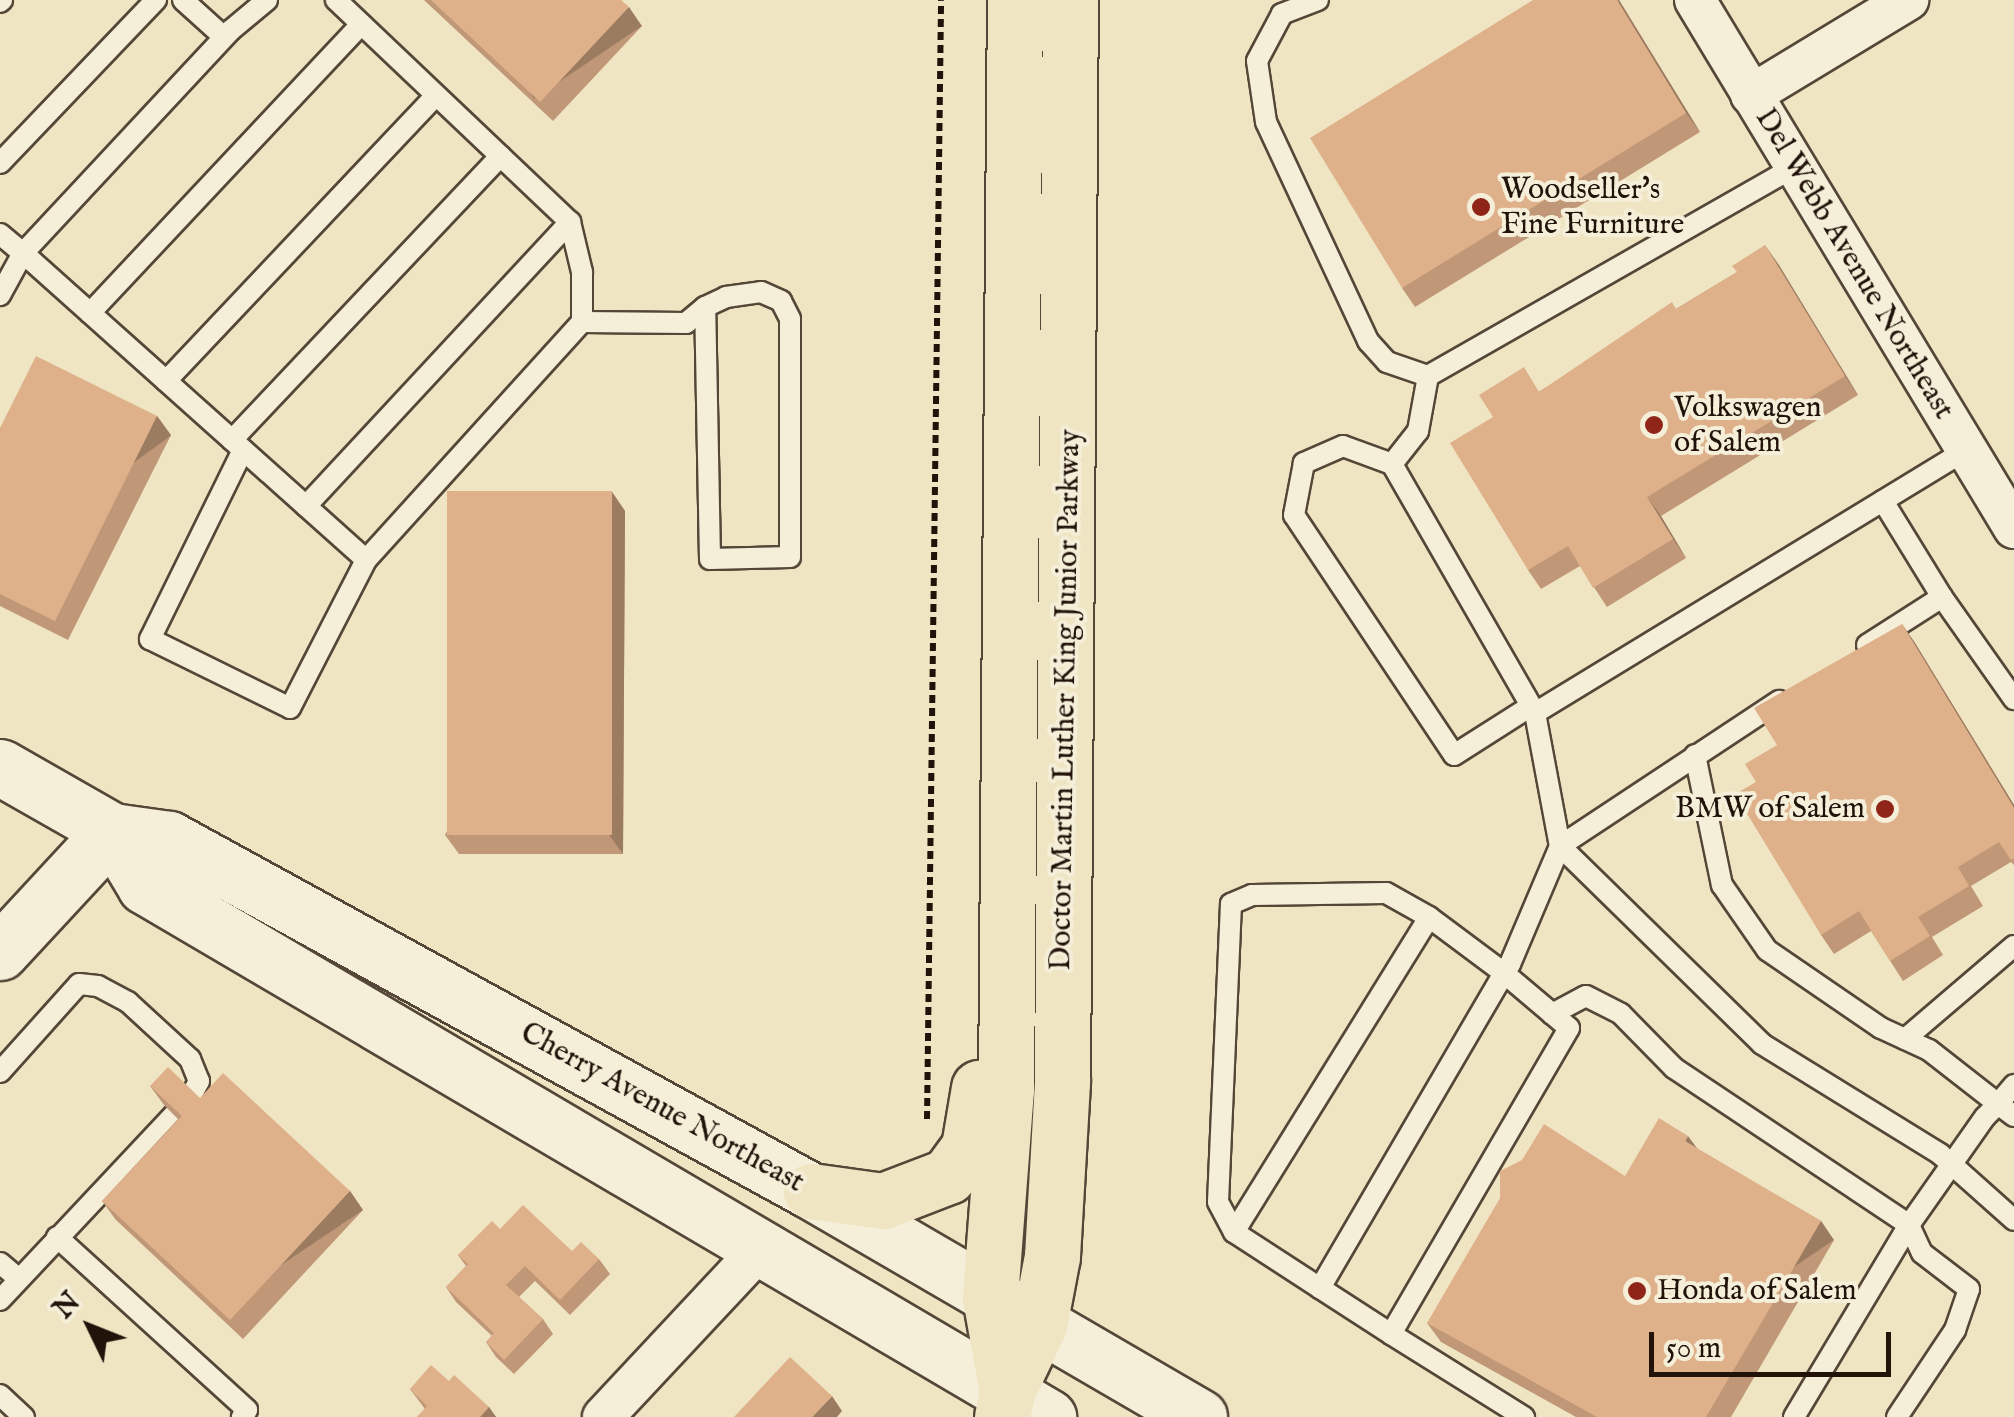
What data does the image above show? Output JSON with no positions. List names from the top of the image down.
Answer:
{
  "streets": {
    "highway": ["Doctor Martin Luther King Junior Parkway"],
    "main road": ["Cherry Avenue Northeast"],
    "street": ["Del Webb Avenue Northeast"]
  },
  "crossings": [
    ["Doctor Martin Luther King Junior Parkway", "Cherry Avenue Northeast"]
  ],
  "places": [
    "Woodseller's Fine Furniture",
    "Volkswagen of Salem",
    "BMW of Salem",
    "Honda of Salem"
  ],
  "scale_bar": "50 m",
  "north": "top left"
}
